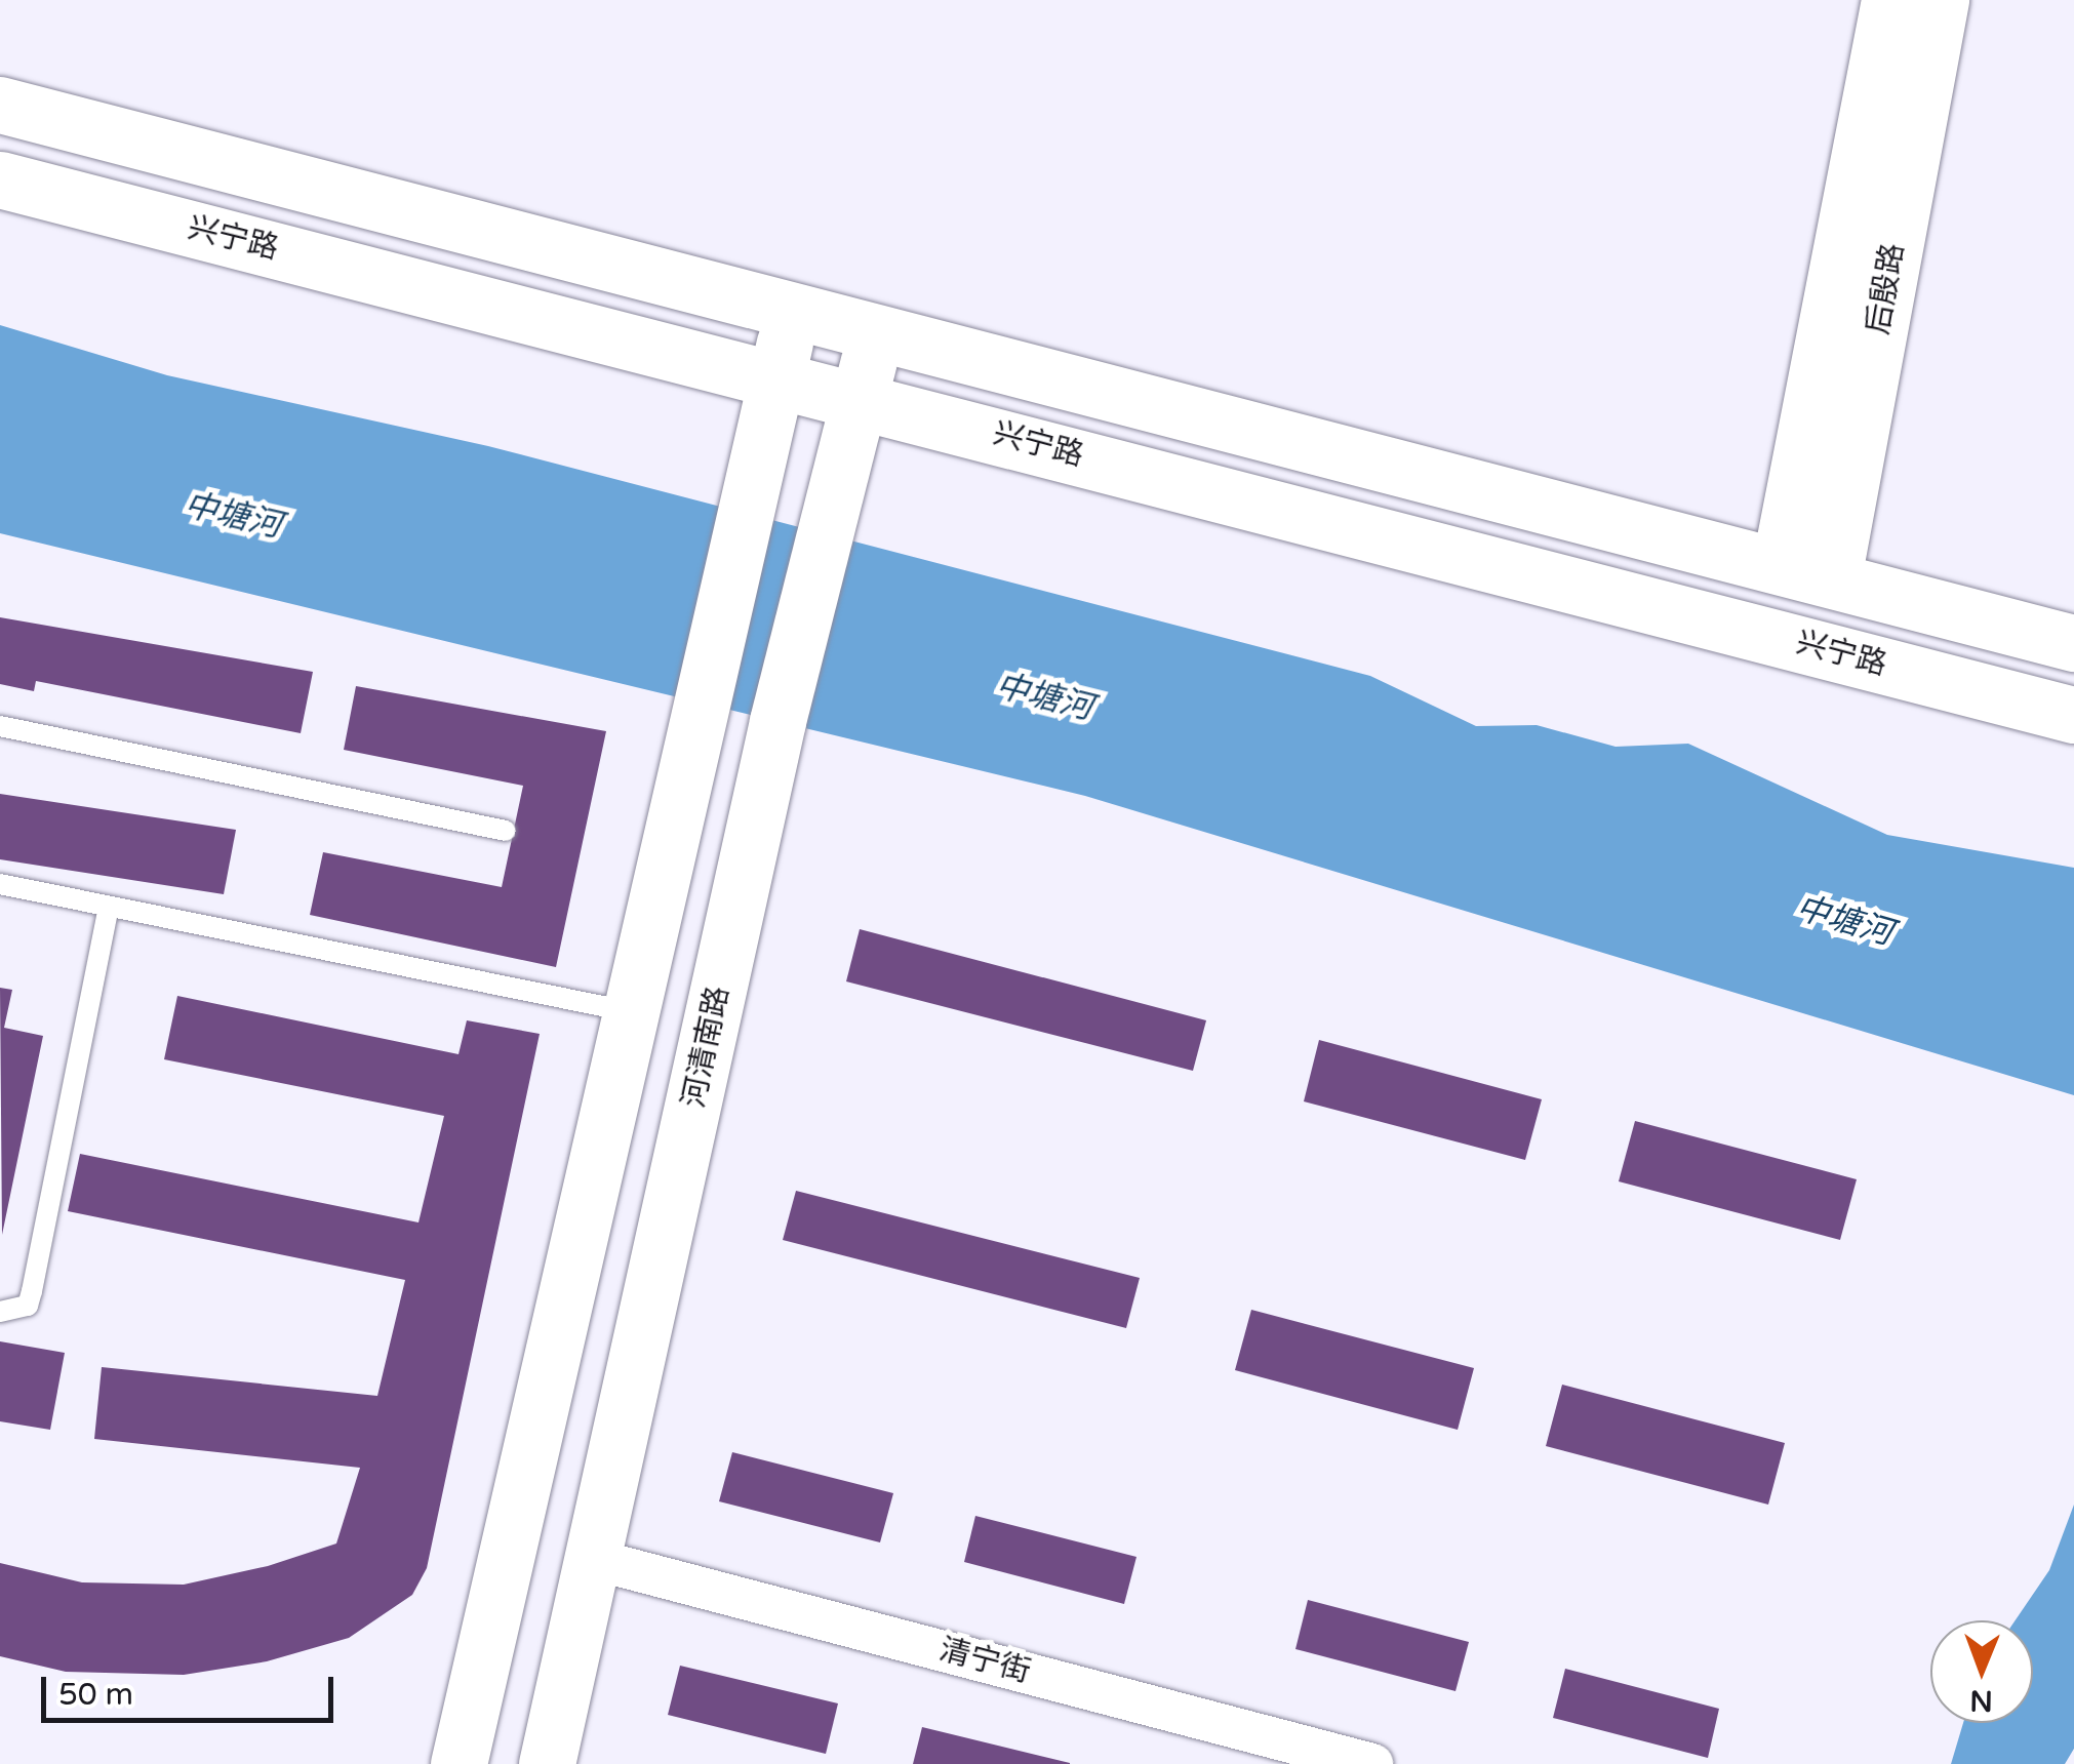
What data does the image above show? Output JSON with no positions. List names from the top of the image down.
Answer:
{
  "streets": {
    "main road": ["兴宁路", "后殷路", "河清南路"],
    "street": ["清宁街"]
  },
  "crossings": [
    ["兴宁路", "河清南路"],
    ["河清南路", "清宁街"]
  ],
  "water": ["中塘河"],
  "scale_bar": "50 m",
  "north": "bottom"
}
